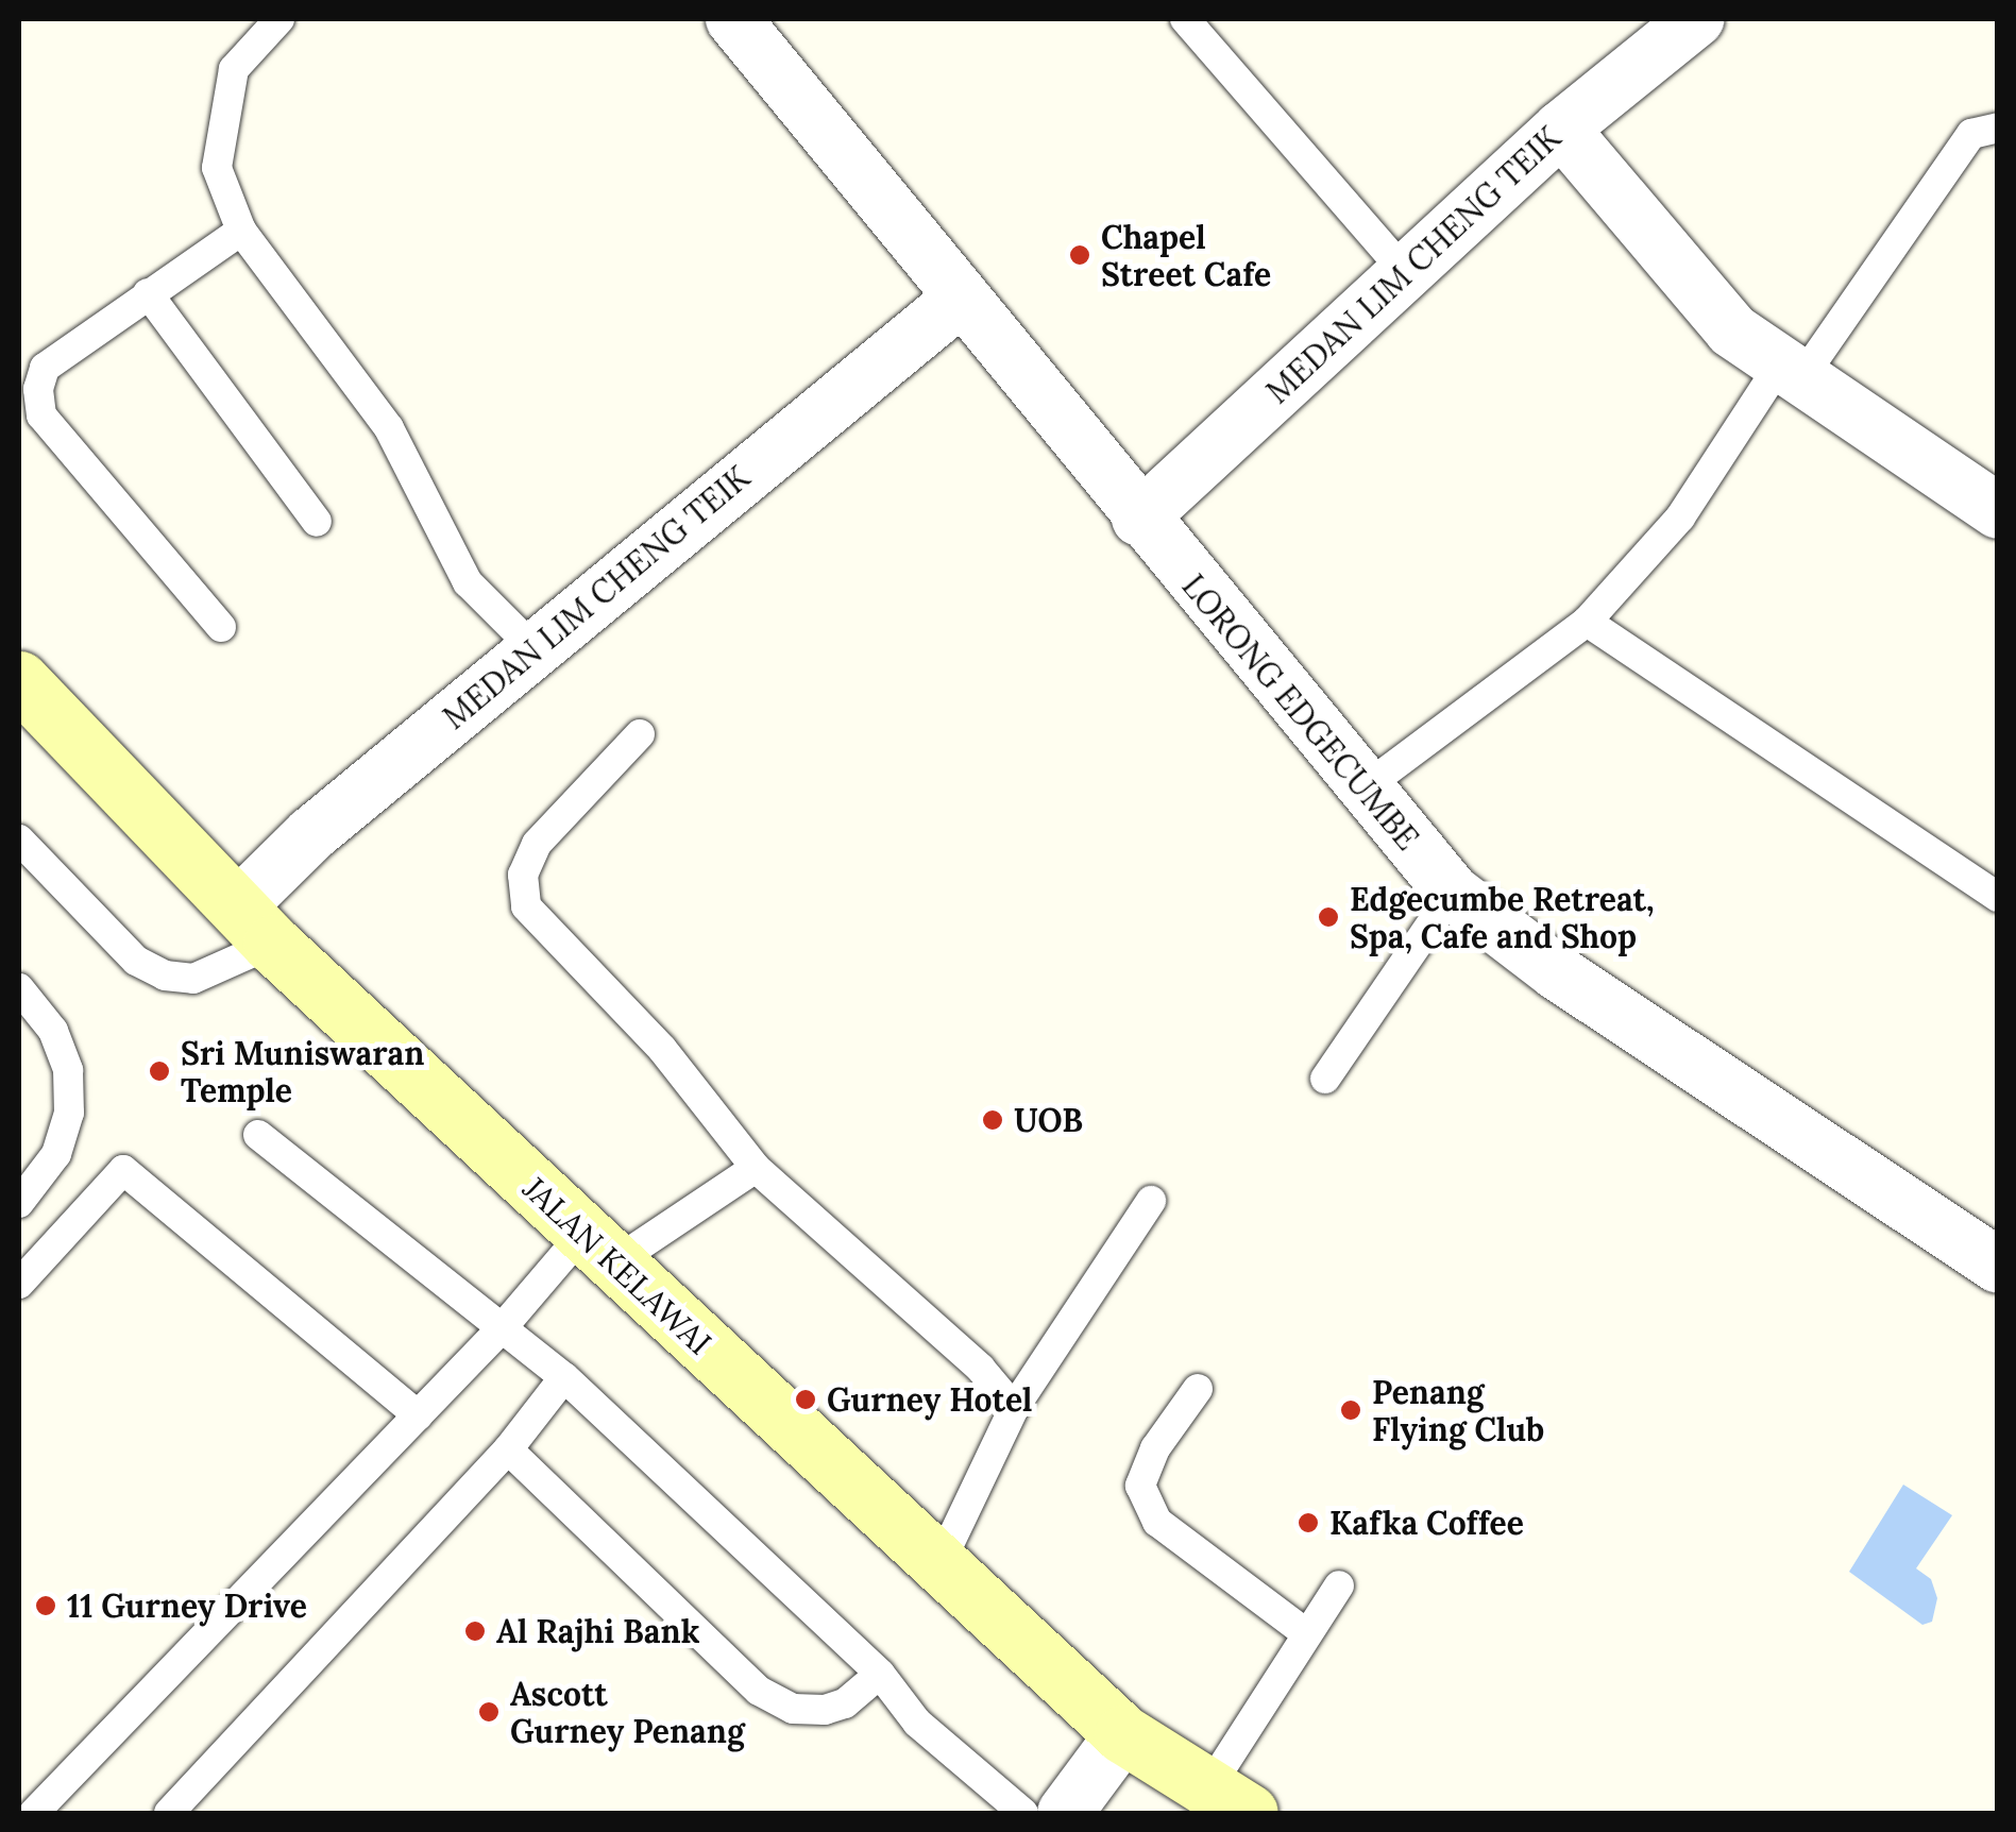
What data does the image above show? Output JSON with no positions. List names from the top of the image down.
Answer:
{
  "streets": {
    "main road": ["JALAN KELAWAI"],
    "street": ["MEDAN LIM CHENG TEIK", "LORONG EDGECUMBE"]
  },
  "crossings": [
    ["MEDAN LIM CHENG TEIK", "LORONG EDGECUMBE"],
    ["MEDAN LIM CHENG TEIK", "JALAN KELAWAI"]
  ],
  "places": [
    "Chapel Street Cafe",
    "Edgecumbe Retreat, Spa, Cafe and Shop",
    "Sri Muniswaran Temple",
    "UOB",
    "Gurney Hotel",
    "Penang Flying Club",
    "Kafka Coffee",
    "11 Gurney Drive",
    "Al Rajhi Bank",
    "Ascott Gurney Penang"
  ]
}
